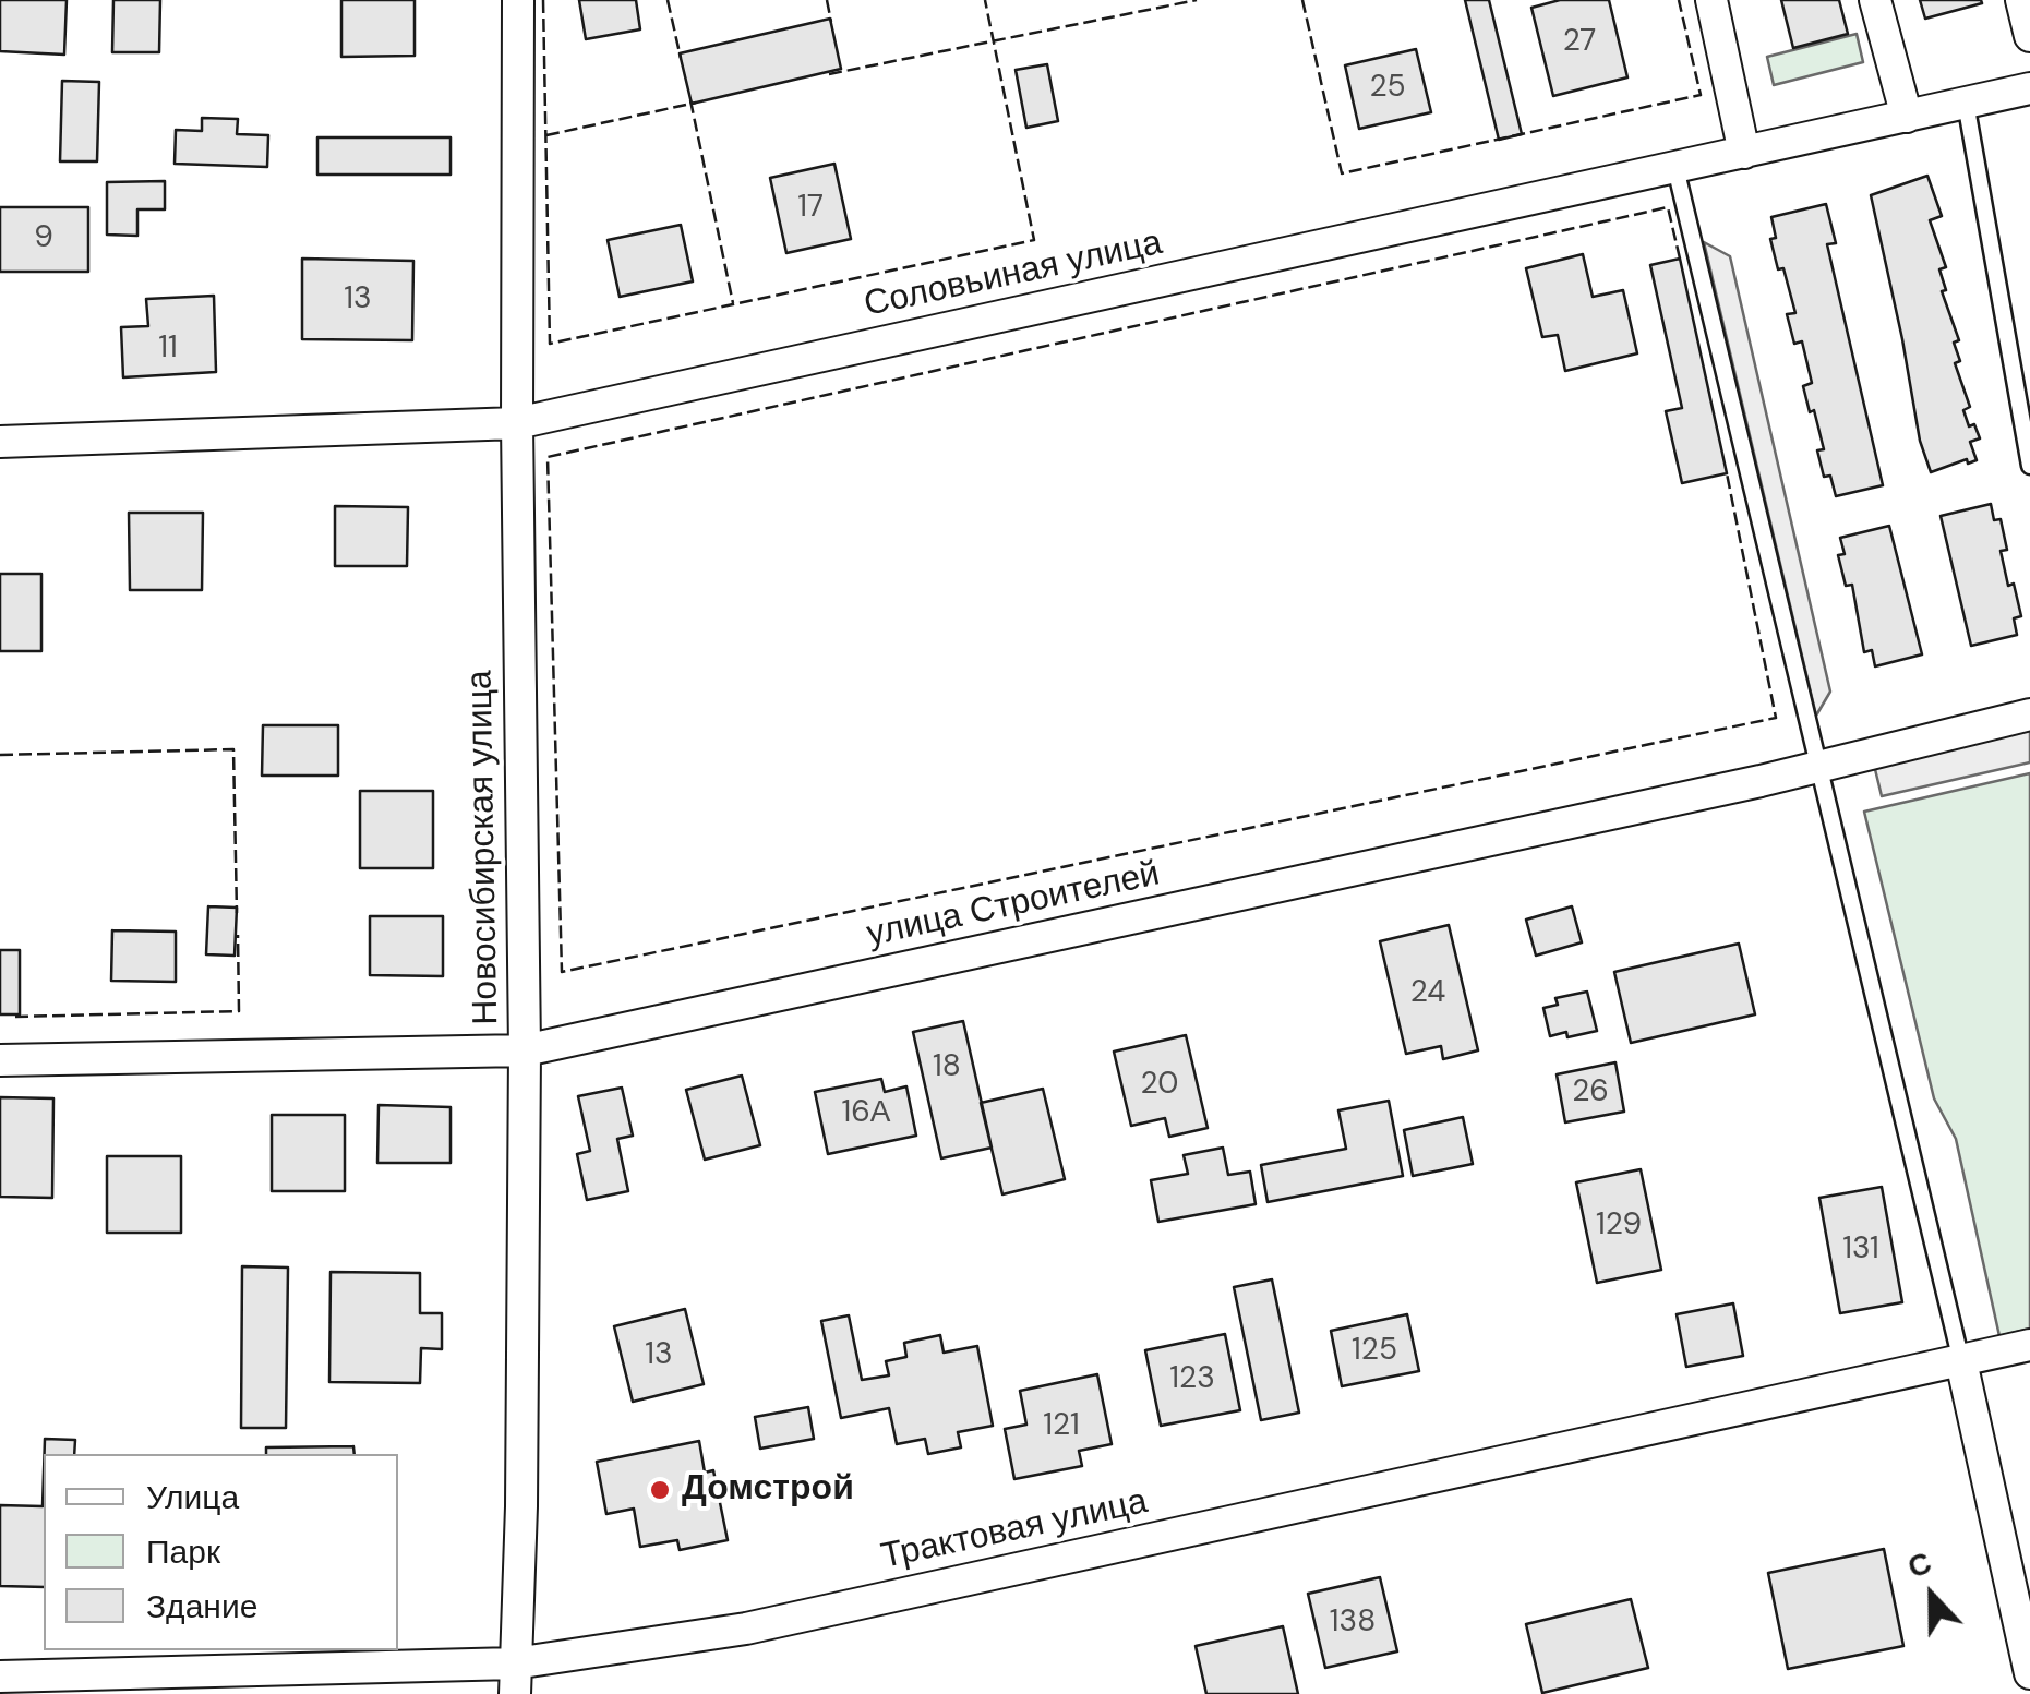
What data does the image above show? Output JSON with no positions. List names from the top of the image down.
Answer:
{
  "streets": {
    "street": [
      "Соловьиная улица",
      "Новосибирская улица",
      "улица Строителей",
      "Трактовая улица"
    ]
  },
  "crossings": [
    ["Соловьиная улица", "Новосибирская улица"],
    ["Новосибирская улица", "улица Строителей"],
    ["Новосибирская улица", "Трактовая улица"]
  ],
  "places": ["Домстрой"],
  "house_numbers": [
    "27",
    "25",
    "17",
    "9",
    "13",
    "11",
    "24",
    "18",
    "20",
    "26",
    "16А",
    "129",
    "131",
    "125",
    "13",
    "123",
    "121",
    "138"
  ],
  "legend": ["Улица", "Парк", "Здание"],
  "north": "top"
}
